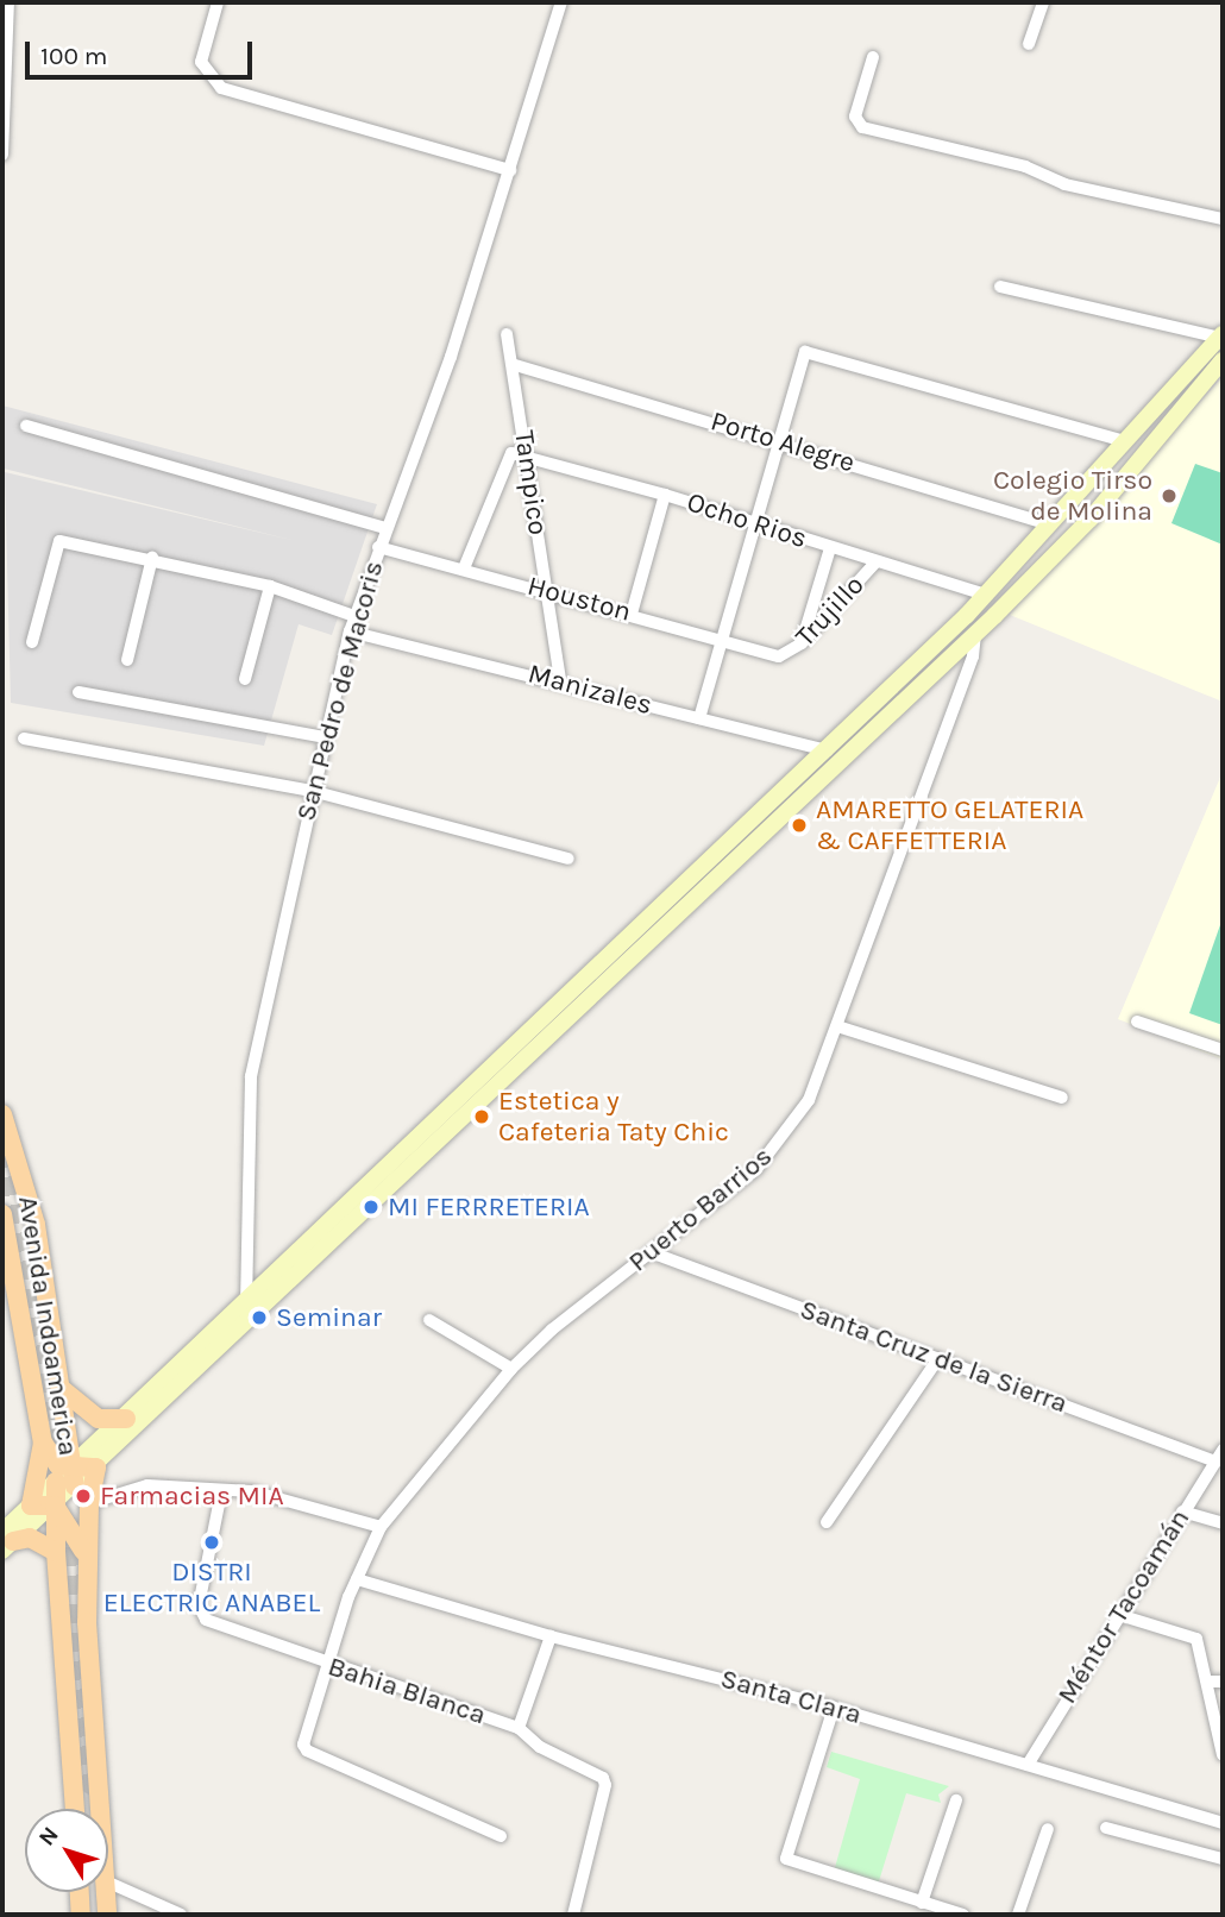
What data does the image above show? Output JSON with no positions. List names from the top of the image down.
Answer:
{
  "streets": {
    "main road": ["Avenida Indoamerica"],
    "street": [
      "Porto Alegre",
      "Tampico",
      "Ocho Rios",
      "Houston",
      "Trujillo",
      "Manizales",
      "San Pedro de Macoris",
      "Puerto Barrios",
      "Santa Cruz de la Sierra",
      "Méntor Tacoamán",
      "Bahia Blanca",
      "Santa Clara"
    ]
  },
  "crossings": [
    ["Porto Alegre", "Tampico"],
    ["Tampico", "Ocho Rios"],
    ["Tampico", "Houston"],
    ["Tampico", "Manizales"],
    ["Ocho Rios", "Houston"],
    ["Ocho Rios", "Trujillo"],
    ["Houston", "Trujillo"],
    ["Houston", "San Pedro de Macoris"],
    ["Manizales", "San Pedro de Macoris"],
    ["Puerto Barrios", "Santa Cruz de la Sierra"],
    ["Puerto Barrios", "Bahia Blanca"],
    ["Puerto Barrios", "Santa Clara"],
    ["Santa Cruz de la Sierra", "Méntor Tacoamán"],
    ["Méntor Tacoamán", "Santa Clara"]
  ],
  "places": [
    "Colegio Tirso de Molina",
    "AMARETTO GELATERIA & CAFFETTERIA",
    "Estetica y Cafeteria Taty Chic",
    "MI FERRRETERIA",
    "Seminar",
    "Farmacias MIA",
    "DISTRI ELECTRIC ANABEL"
  ],
  "scale_bar": "100 m",
  "north": "top left"
}
